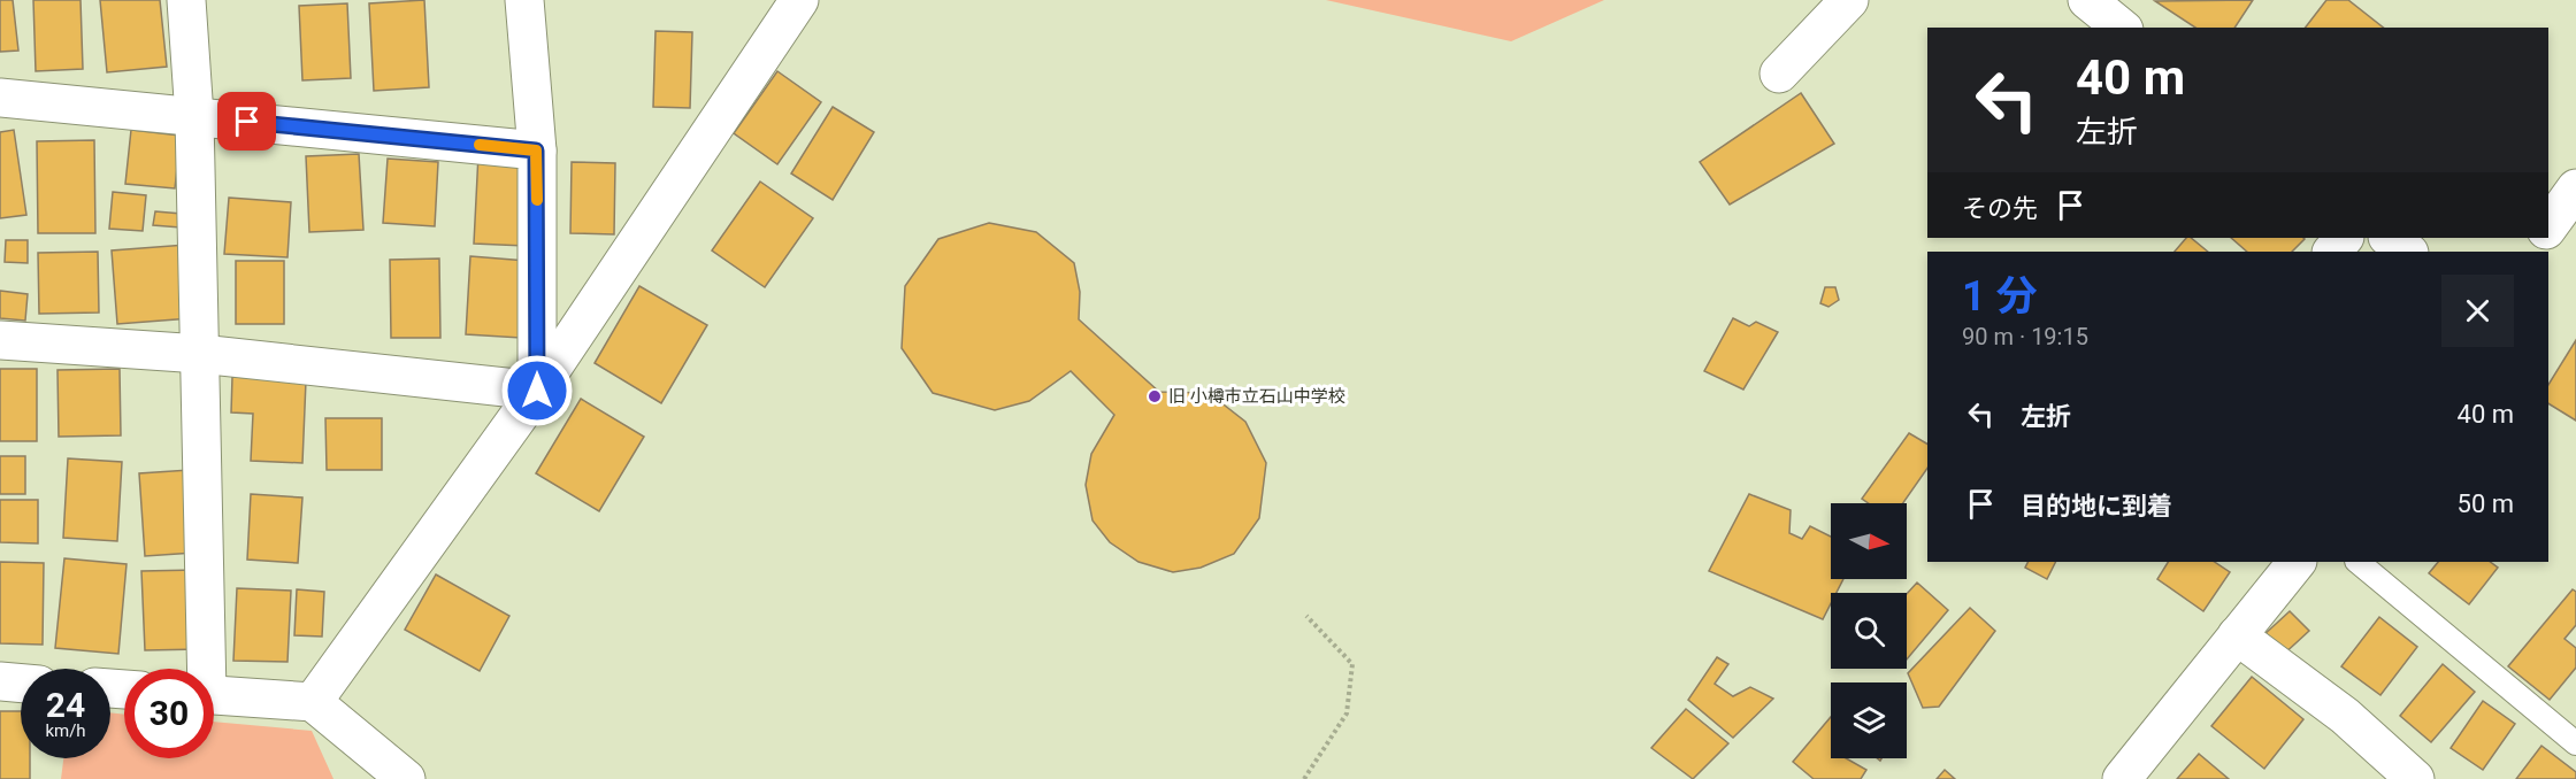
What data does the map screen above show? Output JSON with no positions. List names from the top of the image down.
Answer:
{
  "places": ["旧 小樽市立石山中学校"],
  "north": "right",
  "page": {
    "turn": ["40 m", "左折"],
    "then": "その先",
    "heading": ["1 分", "90 m · 19:15"],
    "list": [
      {
        "name": "左折",
        "value": "40 m"
      },
      {
        "name": "目的地に到着",
        "value": "50 m"
      }
    ],
    "speed": "24 km/h",
    "limit": "30"
  }
}
